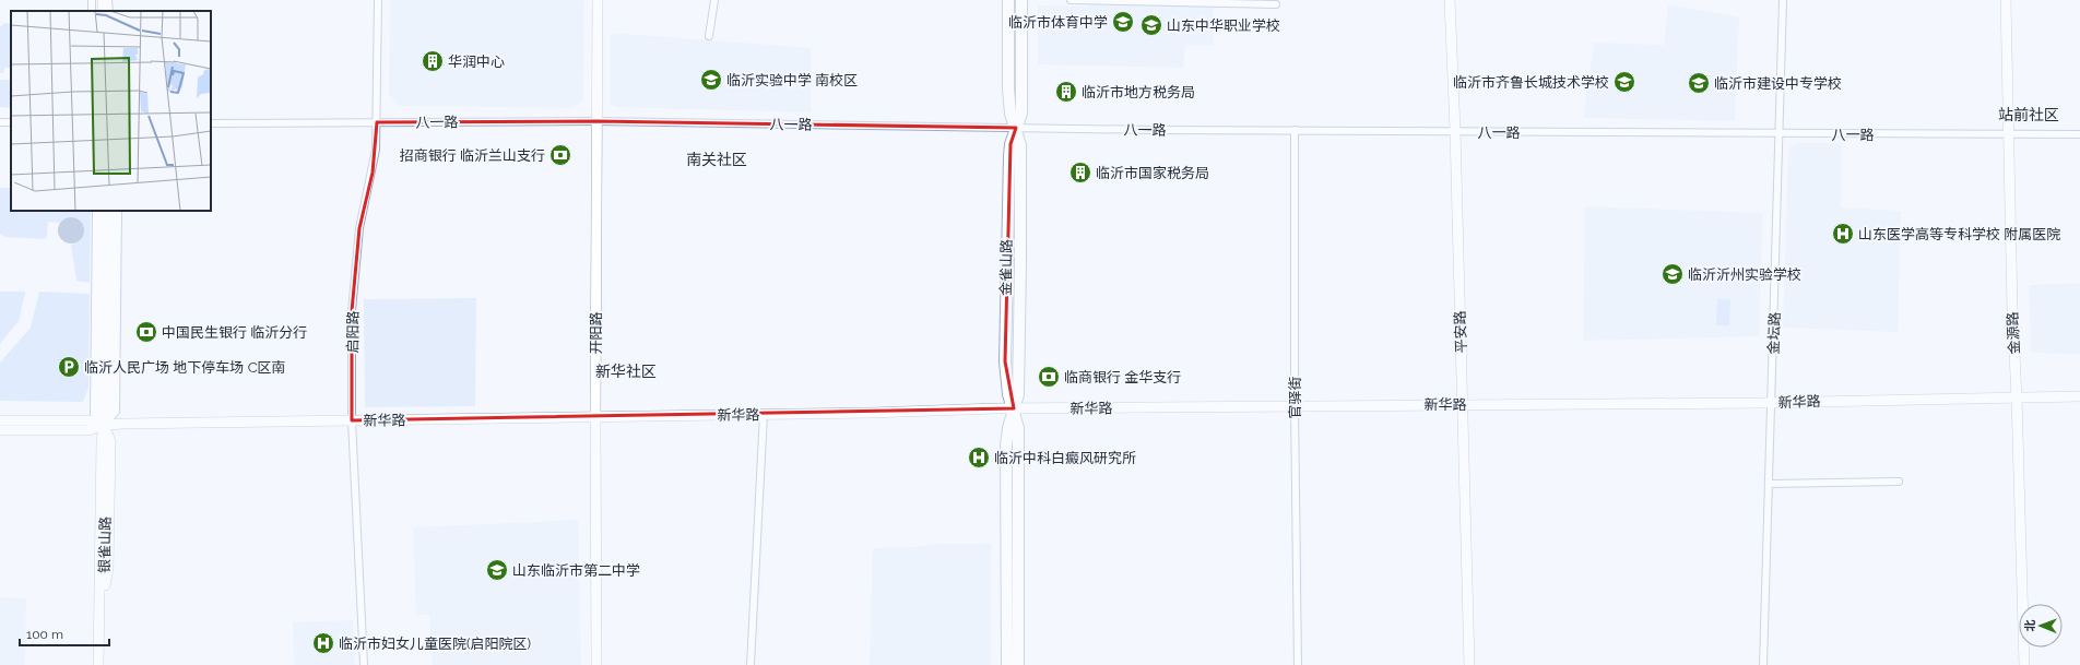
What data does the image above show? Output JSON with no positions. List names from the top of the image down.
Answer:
{
  "streets": {
    "main road": [
      "金雀山路",
      "平安路",
      "开阳路",
      "金源路",
      "新华路",
      "银雀山路"
    ],
    "street": [
      "八一路",
      "启阳路",
      "金坛路",
      "官驿街"
    ]
  },
  "crossings": [
    ["八一路", "金雀山路"],
    ["八一路", "启阳路"],
    ["八一路", "平安路"],
    ["八一路", "开阳路"],
    ["八一路", "金坛路"],
    ["八一路", "金源路"],
    ["八一路", "官驿街"],
    ["金雀山路", "新华路"],
    ["启阳路", "新华路"],
    ["平安路", "新华路"],
    ["开阳路", "新华路"],
    ["金坛路", "新华路"],
    ["金源路", "新华路"],
    ["官驿街", "新华路"],
    ["新华路", "银雀山路"]
  ],
  "districts": ["站前社区", "南关社区", "新华社区"],
  "places": {
    "school or university": [
      "临沂市体育中学",
      "山东中华职业学校",
      "临沂实验中学 南校区",
      "临沂市齐鲁长城技术学校",
      "临沂市建设中专学校",
      "临沂沂州实验学校",
      "山东临沂市第二中学"
    ],
    "building": ["华润中心", "临沂市地方税务局", "临沂市国家税务局"],
    "bank": ["招商银行 临沂兰山支行", "中国民生银行 临沂分行", "临商银行 金华支行"],
    "hospital": ["山东医学高等专科学校 附属医院", "临沂中科白癜风研究所", "临沂市妇女儿童医院(启阳院区)"],
    "parking": ["临沂人民广场 地下停车场 C区南"]
  },
  "scale_bar": "100 m",
  "north": "left"
}
